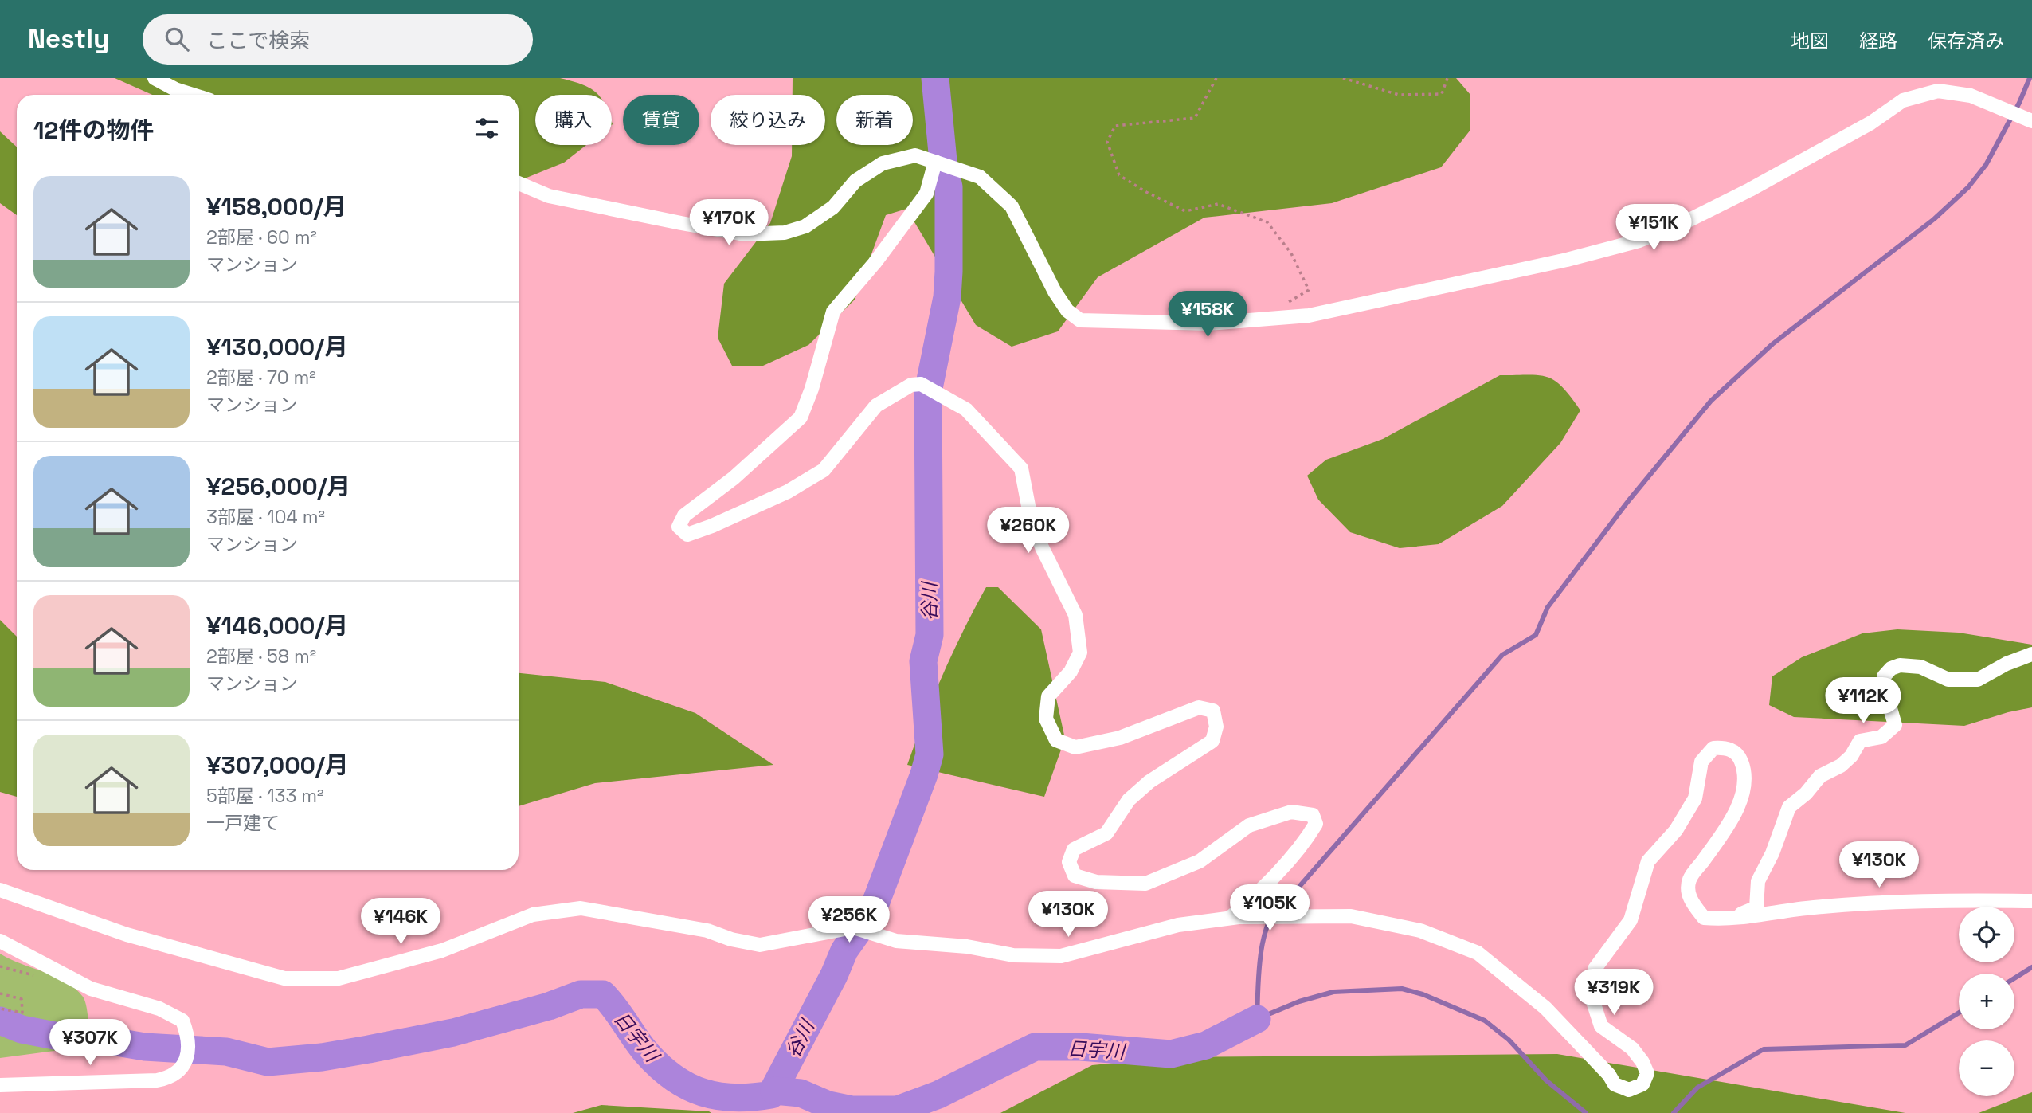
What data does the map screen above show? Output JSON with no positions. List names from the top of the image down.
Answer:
{
  "water": ["谷川", "日宇川"],
  "page": {
    "header": "Nestly",
    "search": "ここで検索",
    "nav": ["地図", "経路", "保存済み"],
    "chip": [
      "購入",
      "賃貸",
      "絞り込み",
      "新着"
    ],
    "heading": "12件の物件",
    "list": [
      {
        "name": "¥158,000/月",
        "note": "2部屋 · 60 m² · マンション"
      },
      {
        "name": "¥130,000/月",
        "note": "2部屋 · 70 m² · マンション"
      },
      {
        "name": "¥256,000/月",
        "note": "3部屋 · 104 m² · マンション"
      },
      {
        "name": "¥146,000/月",
        "note": "2部屋 · 58 m² · マンション"
      },
      {
        "name": "¥307,000/月",
        "note": "5部屋 · 133 m² · 一戸建て"
      }
    ],
    "price": [
      "¥170K",
      "¥151K",
      "¥158K",
      "¥260K",
      "¥112K",
      "¥130K",
      "¥105K",
      "¥130K",
      "¥256K",
      "¥146K",
      "¥319K",
      "¥307K"
    ],
    "map_buttons": ["+", "−"]
  }
}
